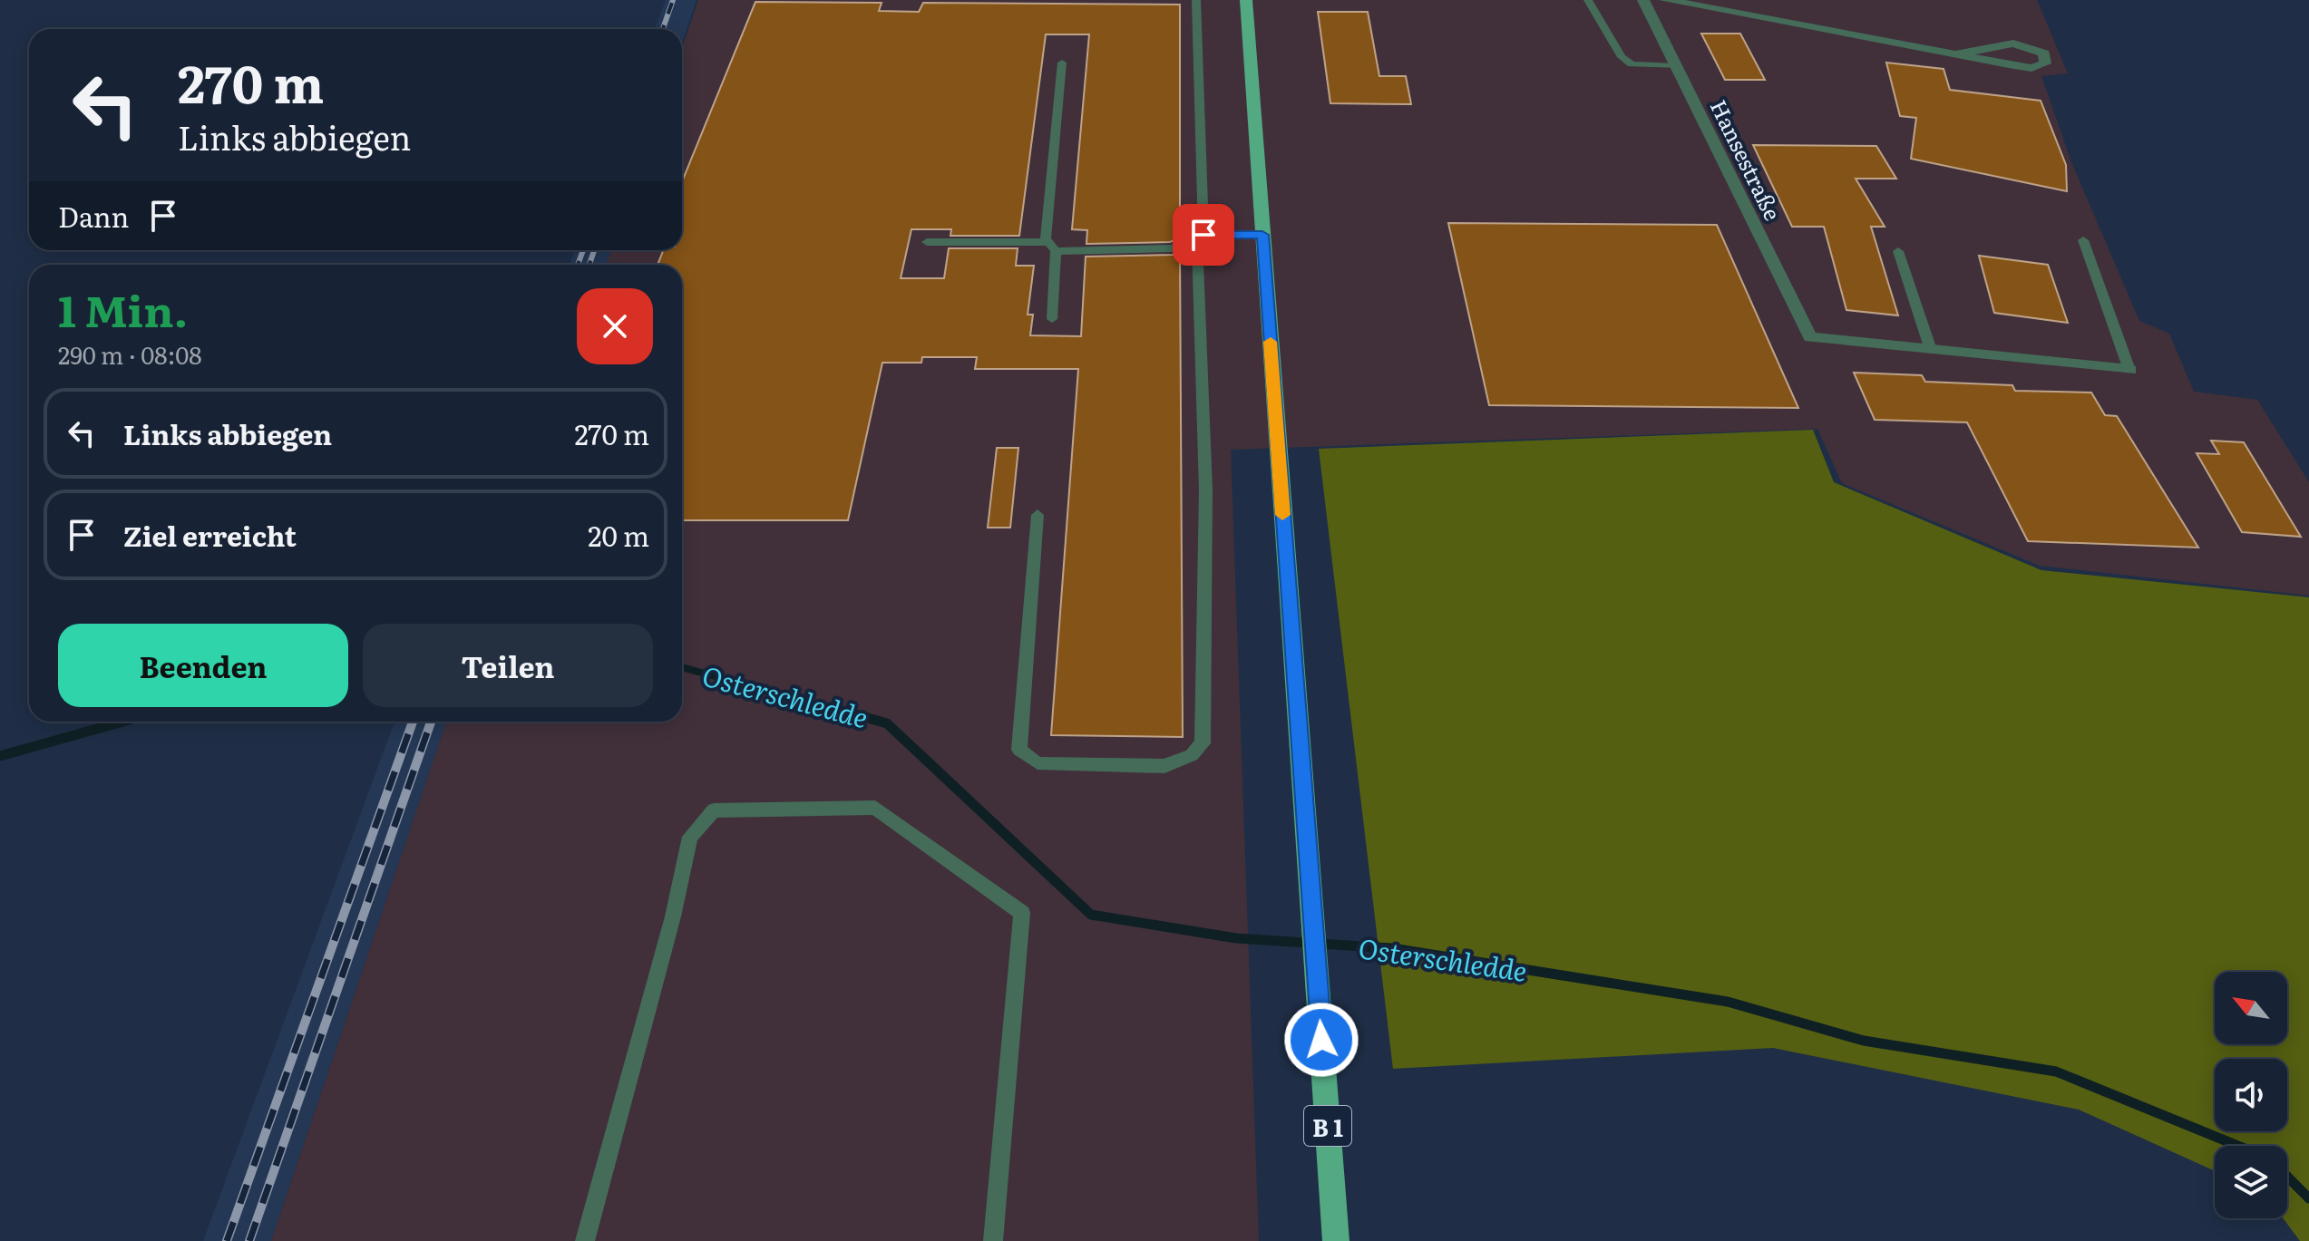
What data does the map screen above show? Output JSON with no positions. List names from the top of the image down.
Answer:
{
  "streets": {
    "main road": ["B 1"],
    "street": ["Hansestraße"]
  },
  "water": ["Osterschledde"],
  "north": "top left",
  "page": {
    "turn": ["270 m", "Links abbiegen"],
    "then": "Dann",
    "heading": ["1 Min.", "290 m · 08:08"],
    "list": [
      {
        "name": "Links abbiegen",
        "value": "270 m"
      },
      {
        "name": "Ziel erreicht",
        "value": "20 m"
      }
    ],
    "buttons": ["Beenden", "Teilen"]
  }
}
